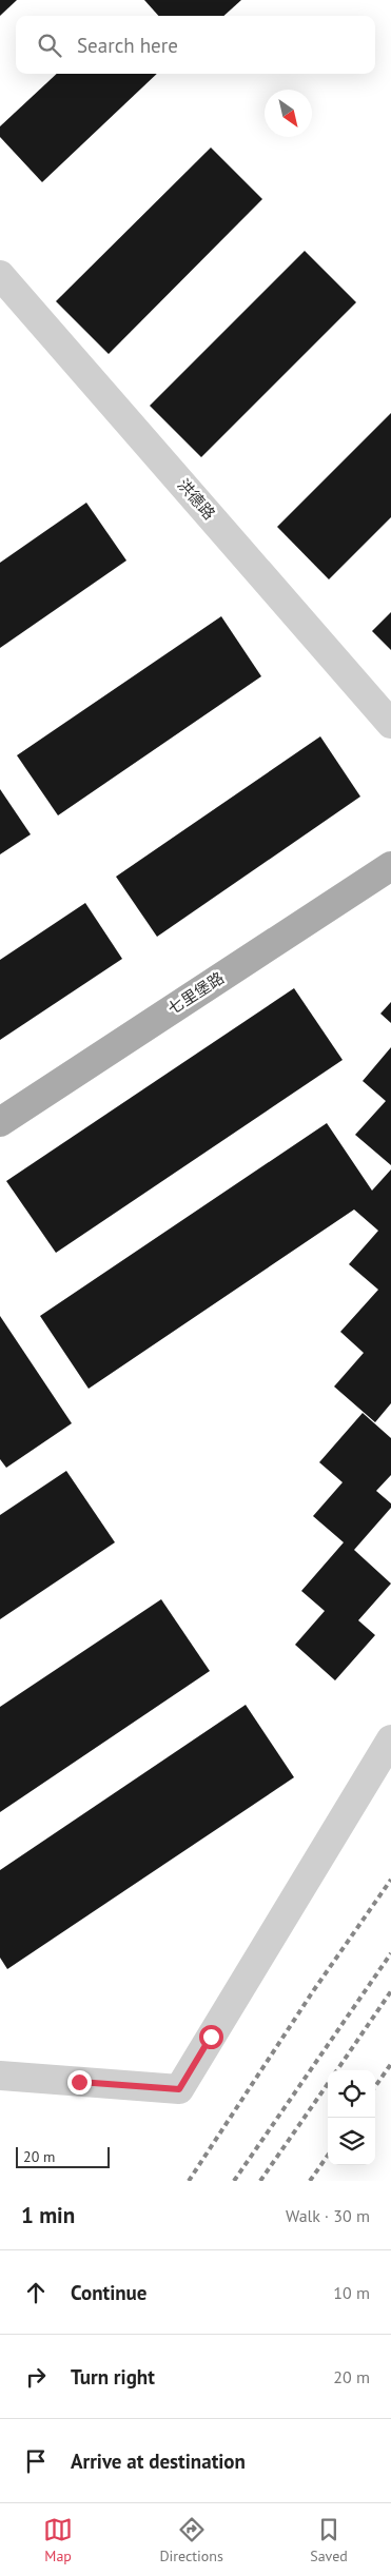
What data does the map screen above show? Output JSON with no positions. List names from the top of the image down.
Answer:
{
  "streets": {
    "main road": ["七里堡路"],
    "street": ["洪德路"]
  },
  "scale_bar": "20 m",
  "north": "bottom right",
  "page": {
    "search": "Search here",
    "scale": "20 m",
    "heading": ["1 min", "Walk · 30 m"],
    "list": [
      ["Continue", "10 m"],
      ["Turn right", "20 m"],
      "Arrive at destination"
    ],
    "nav": ["Map", "Directions", "Saved"]
  }
}
